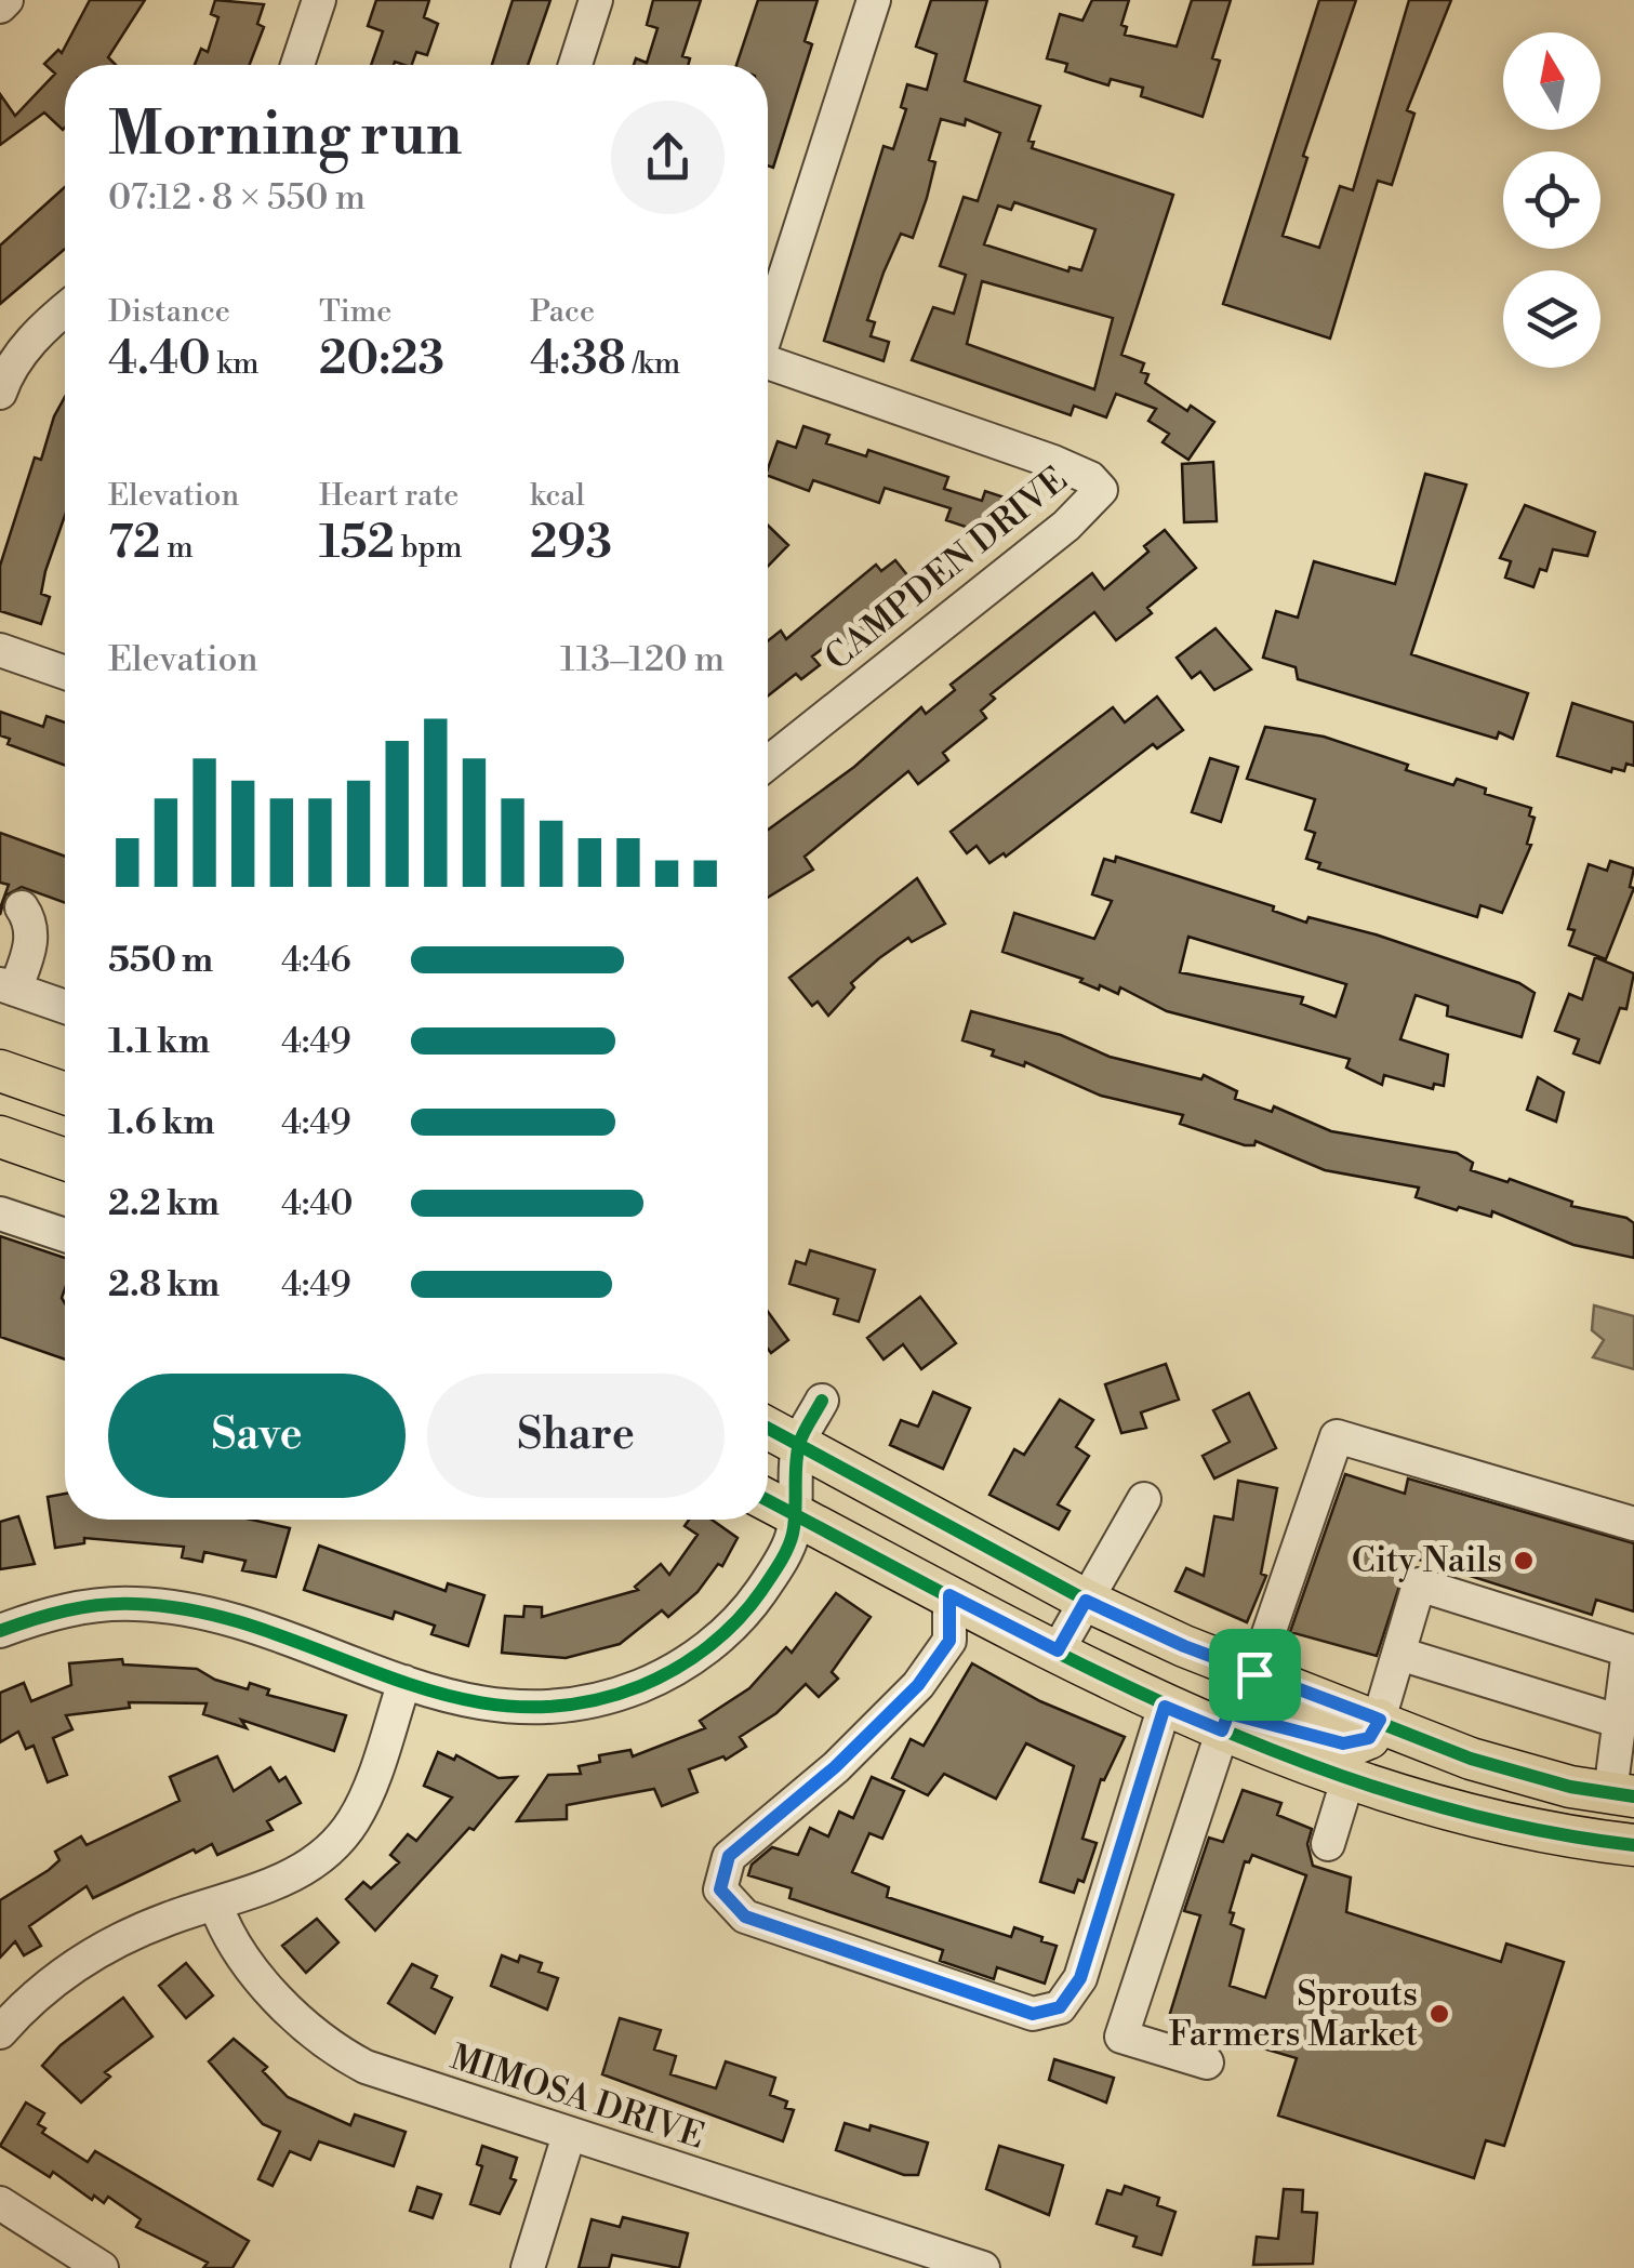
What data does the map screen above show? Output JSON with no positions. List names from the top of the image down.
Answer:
{
  "streets": {
    "street": ["CAMPDEN DRIVE", "MIMOSA DRIVE"]
  },
  "places": ["City Nails", "Sprouts Farmers Market"],
  "north": "top",
  "page": {
    "heading": ["Morning run", "07:12 · 8 × 550 m"],
    "stats": [
      ["Distance", "4.40 km"],
      ["Time", "20:23"],
      ["Pace", "4:38 /km"],
      ["Elevation", "72 m"],
      ["Heart rate", "152 bpm"],
      ["kcal", "293"]
    ],
    "chart": ["Elevation", "113–120 m"],
    "list": [
      {
        "name": "550 m",
        "note": "4:46"
      },
      {
        "name": "1.1 km",
        "note": "4:49"
      },
      {
        "name": "1.6 km",
        "note": "4:49"
      },
      {
        "name": "2.2 km",
        "note": "4:40"
      },
      {
        "name": "2.8 km",
        "note": "4:49"
      }
    ],
    "buttons": ["Save", "Share"]
  }
}
